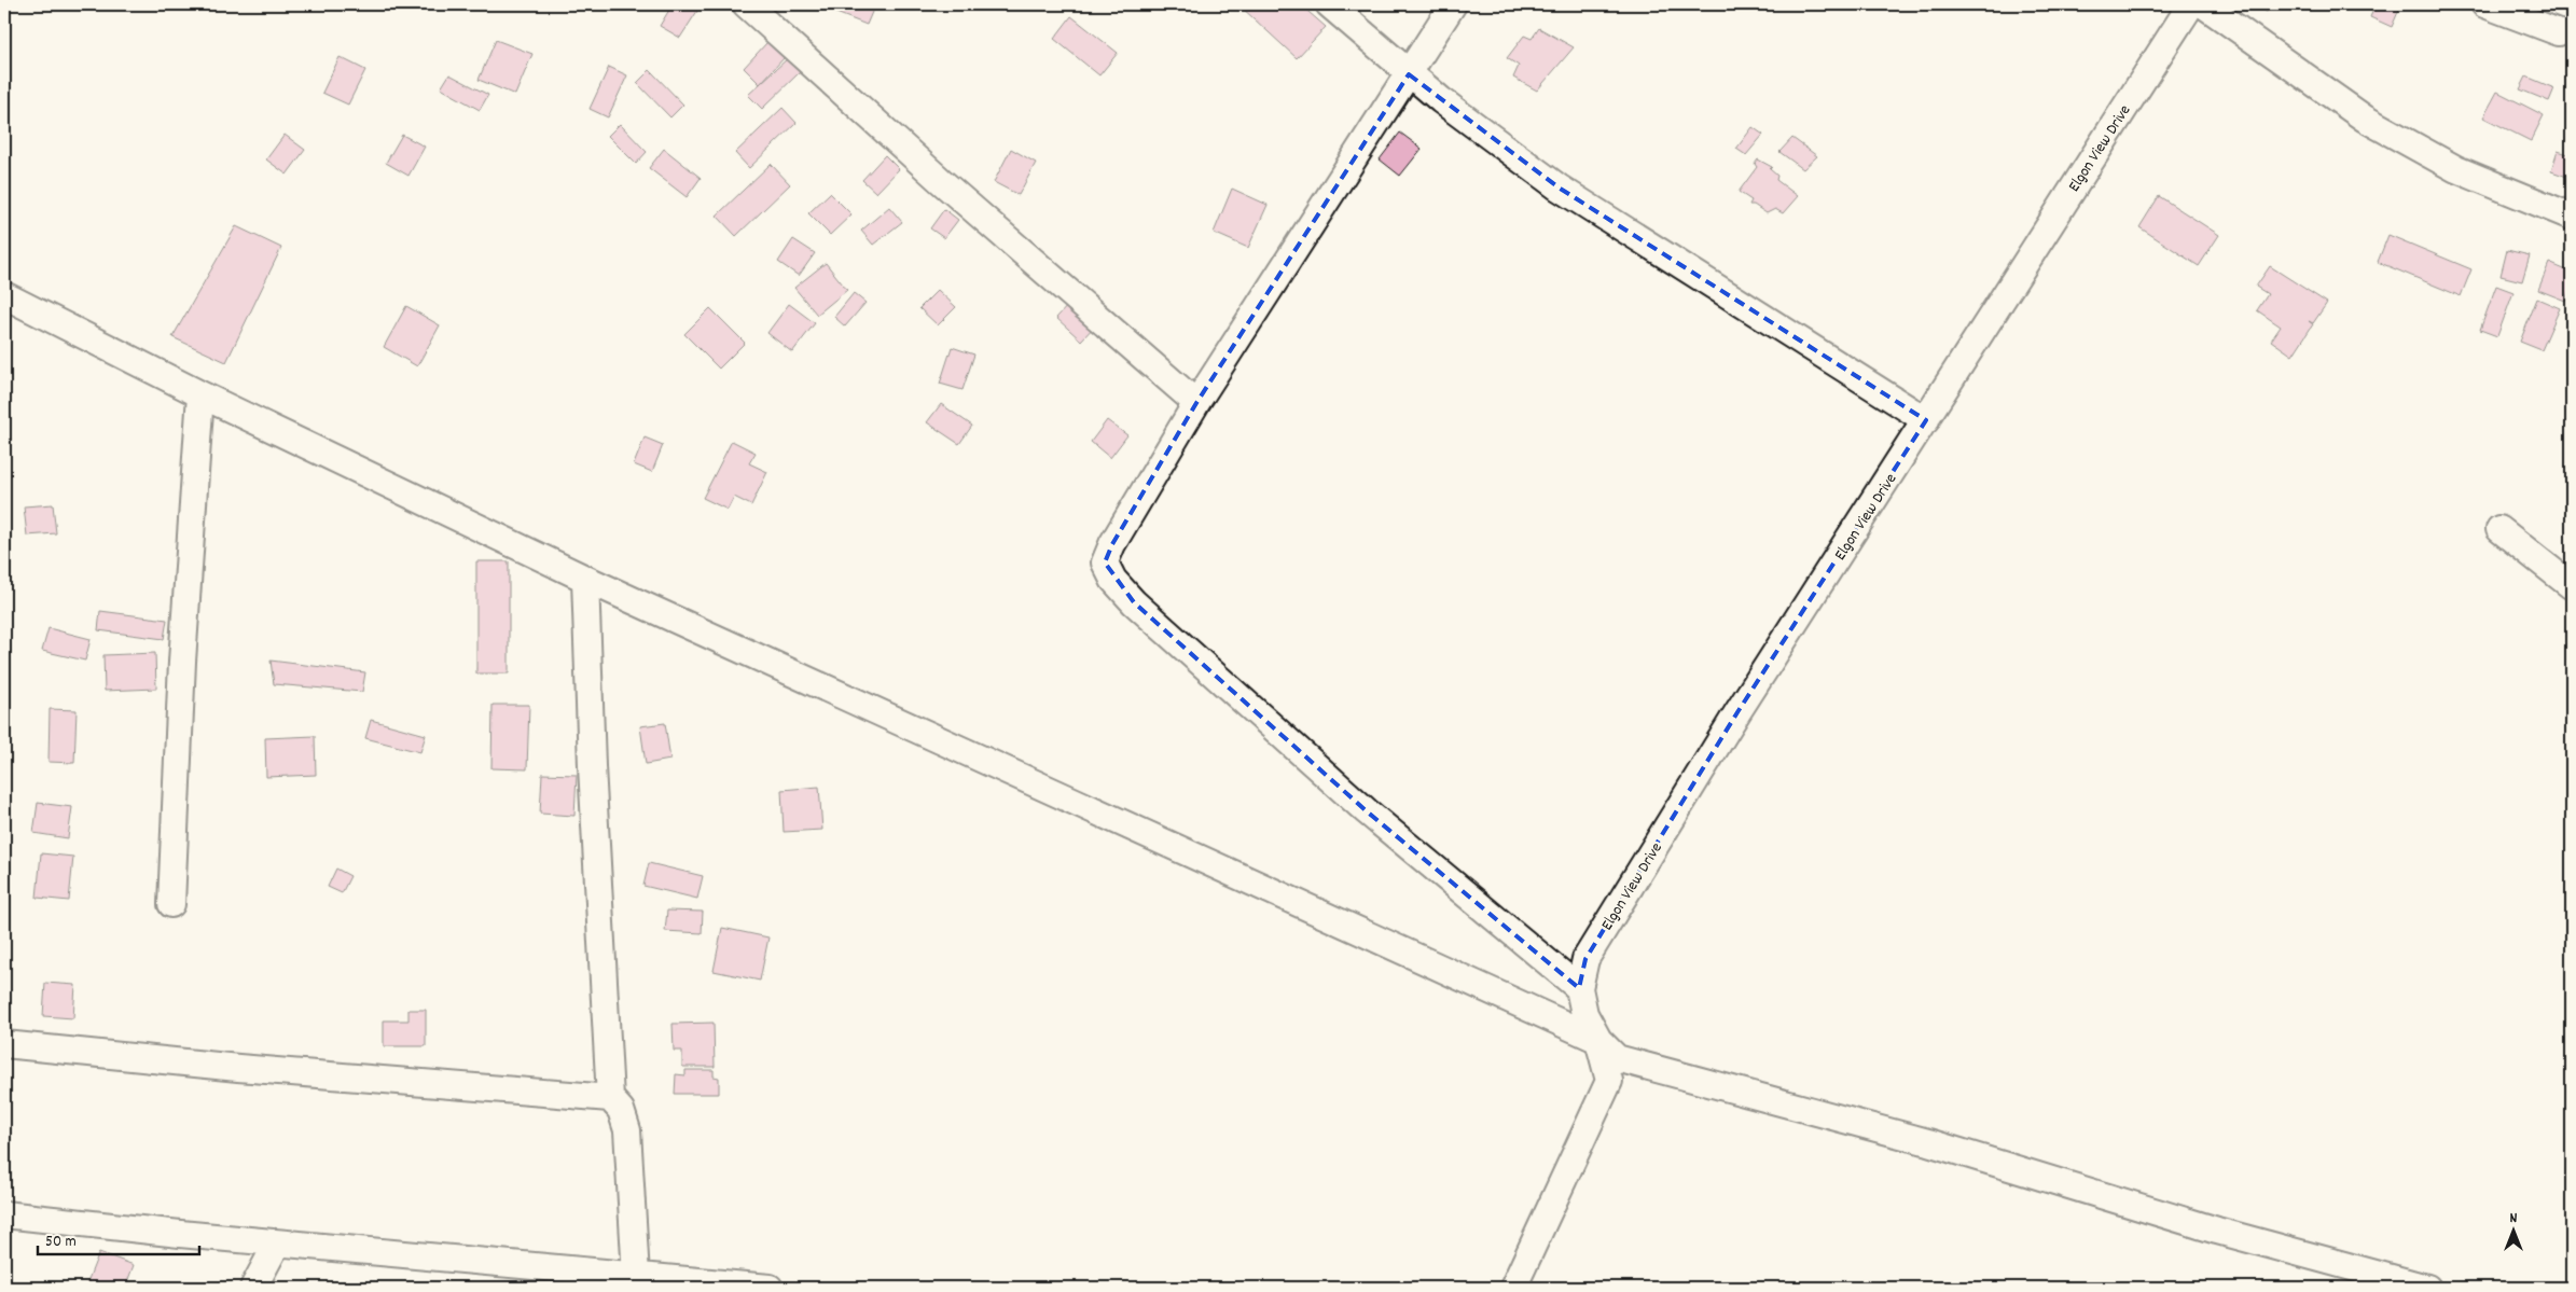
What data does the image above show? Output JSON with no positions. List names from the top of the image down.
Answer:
{
  "streets": {
    "street": ["Elgon View Drive"]
  },
  "scale_bar": "50 m",
  "north": "top"
}
